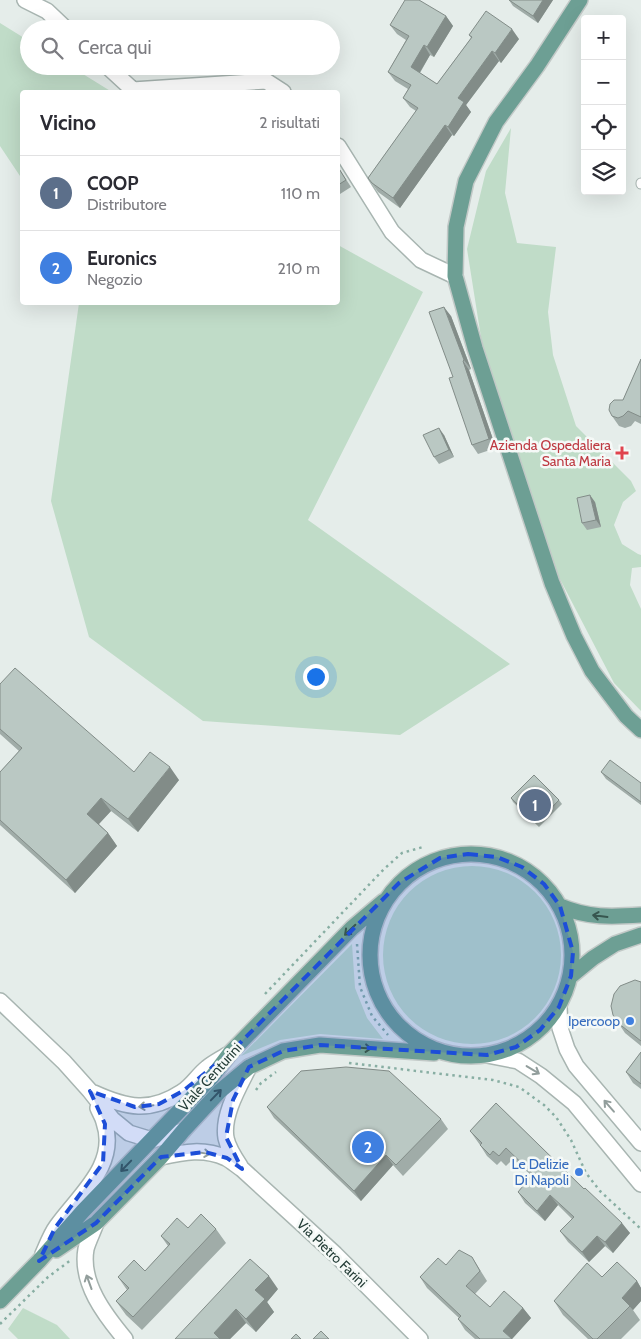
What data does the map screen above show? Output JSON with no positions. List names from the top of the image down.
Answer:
{
  "streets": {
    "main road": ["Viale Centurini"],
    "street": ["Via Pietro Farini"]
  },
  "crossings": [
    ["Viale Centurini", "Via Pietro Farini"]
  ],
  "places": {
    "health": ["Azienda Ospedaliera Santa Maria"],
    "other": ["Ipercoop", "Le Delizie Di Napoli"]
  },
  "page": {
    "map_buttons": ["+", "−"],
    "search": "Cerca qui",
    "heading": ["Vicino", "2 risultati"],
    "list": [
      {
        "mark": "1",
        "name": "COOP",
        "note": "Distributore",
        "value": "110 m"
      },
      {
        "mark": "2",
        "name": "Euronics",
        "note": "Negozio",
        "value": "210 m"
      }
    ],
    "pins": ["1", "2"]
  }
}
